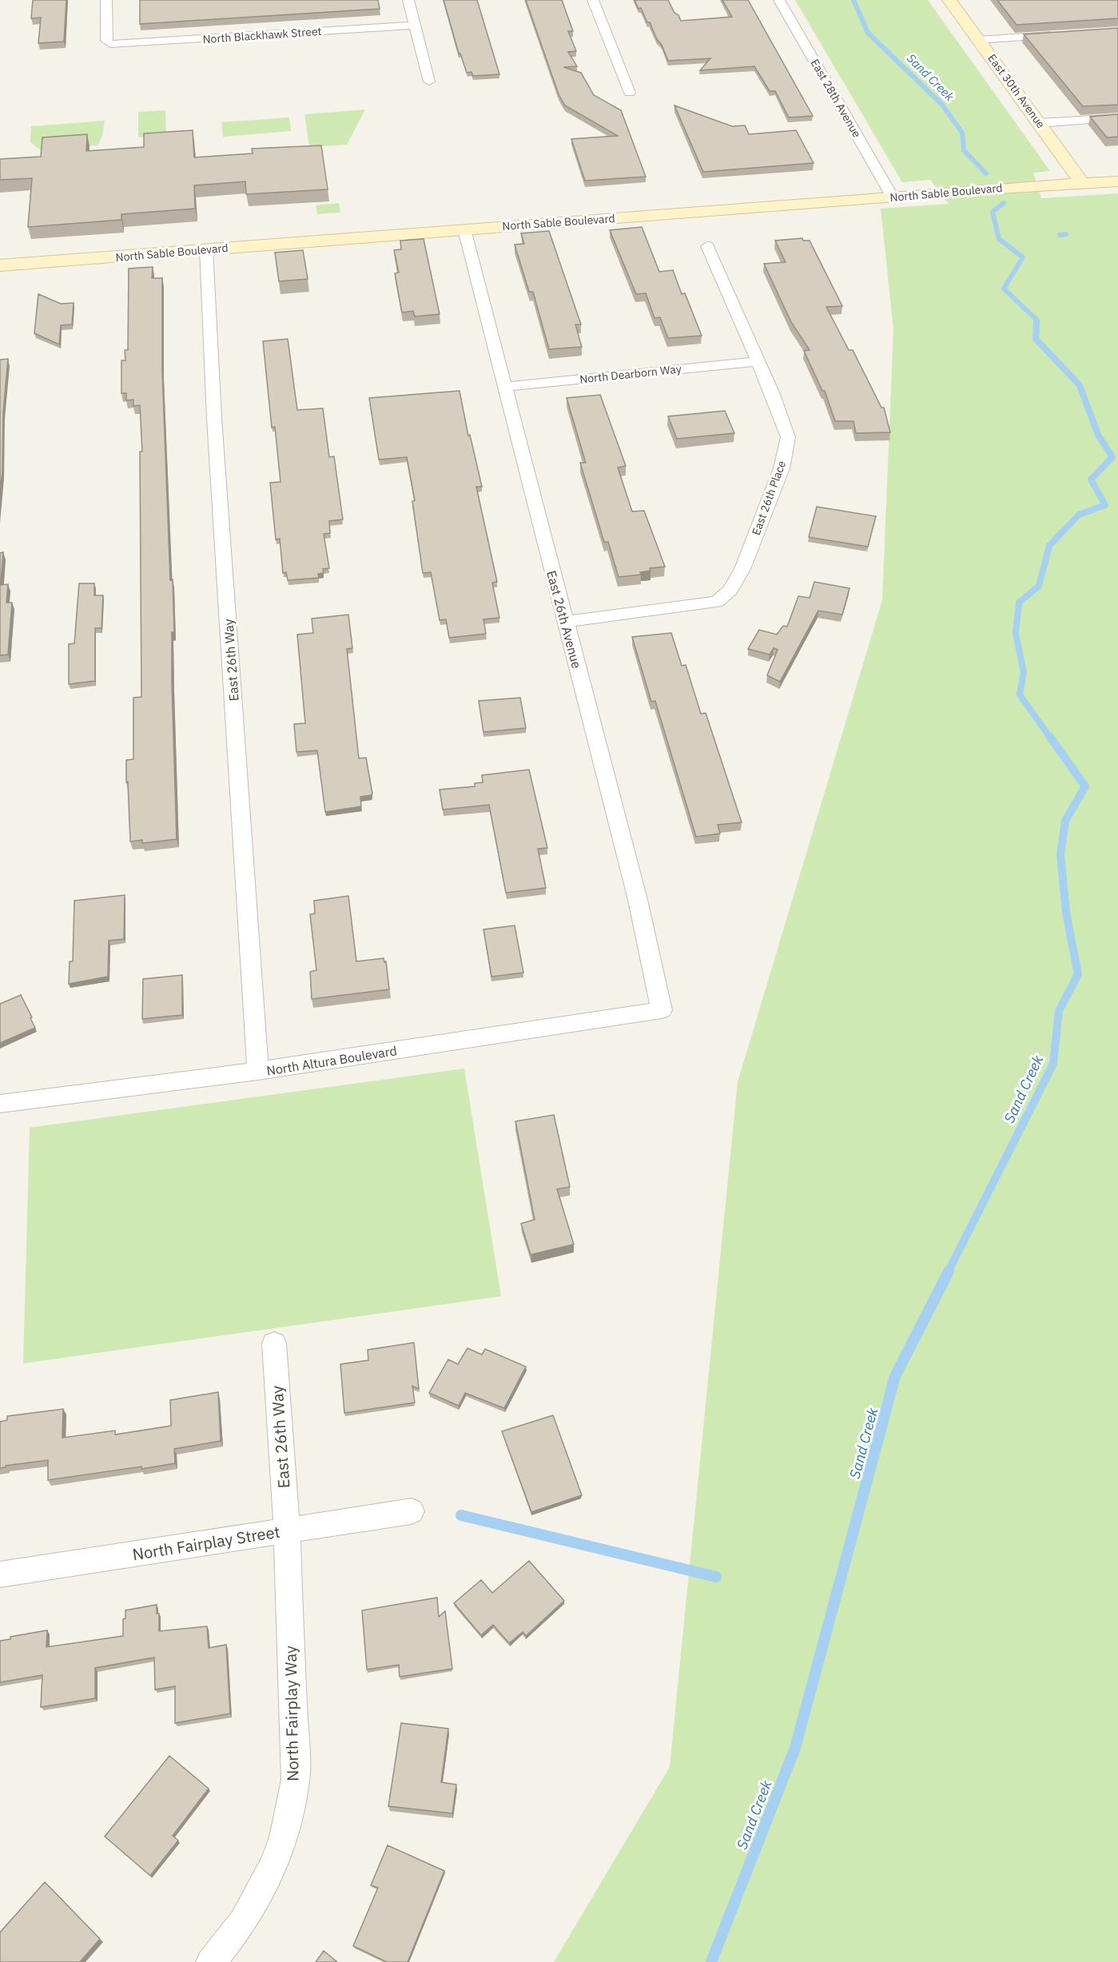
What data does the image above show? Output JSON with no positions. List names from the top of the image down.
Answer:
{
  "streets": {
    "street": [
      "North Blackhawk Street",
      "East 30th Avenue",
      "East 28th Avenue",
      "North Sable Boulevard",
      "North Dearborn Way",
      "East 26th Place",
      "East 26th Avenue",
      "East 26th Way",
      "North Altura Boulevard",
      "North Fairplay Street",
      "North Fairplay Way"
    ]
  },
  "crossings": [
    ["East 30th Avenue", "North Sable Boulevard"],
    ["East 28th Avenue", "North Sable Boulevard"],
    ["North Sable Boulevard", "East 26th Avenue"],
    ["North Sable Boulevard", "East 26th Way"],
    ["North Dearborn Way", "East 26th Place"],
    ["North Dearborn Way", "East 26th Avenue"],
    ["East 26th Place", "East 26th Avenue"],
    ["East 26th Avenue", "North Altura Boulevard"],
    ["East 26th Way", "North Altura Boulevard"],
    ["East 26th Way", "North Fairplay Street"],
    ["East 26th Way", "North Fairplay Way"],
    ["North Fairplay Street", "North Fairplay Way"]
  ],
  "water": ["Sand Creek"]
}
